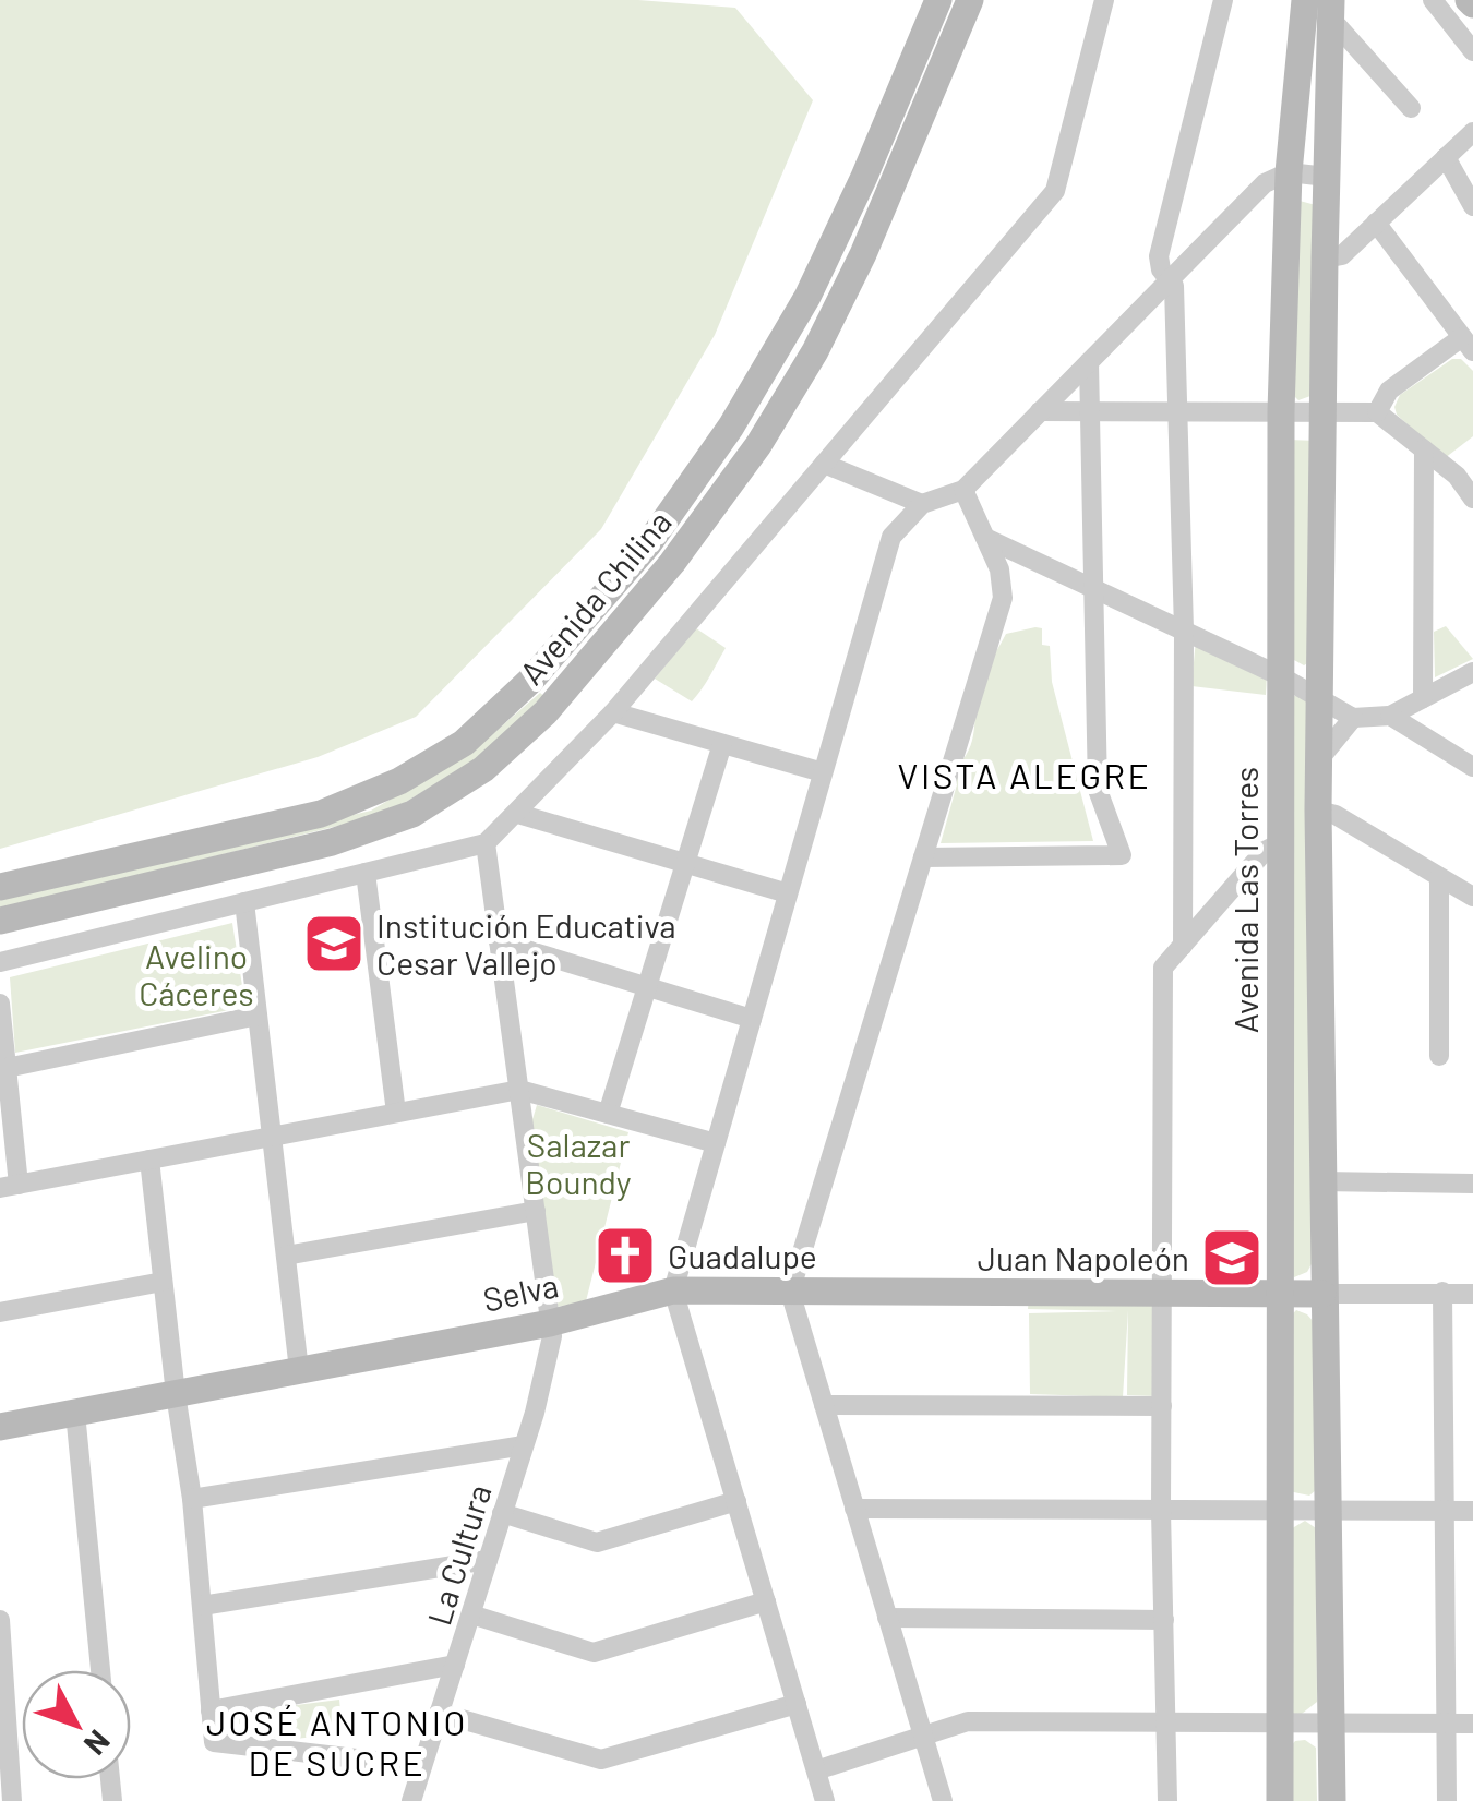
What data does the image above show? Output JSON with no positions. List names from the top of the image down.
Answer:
{
  "streets": {
    "street": [
      "Avenida Chilina",
      "Avenida Las Torres",
      "Selva",
      "La Cultura"
    ]
  },
  "crossings": [
    ["Avenida Las Torres", "Selva"],
    ["Selva", "La Cultura"]
  ],
  "districts": ["VISTA ALEGRE", "JOSÉ ANTONIO DE SUCRE"],
  "parks": ["Avelino Cáceres", "Salazar Boundy"],
  "places": {
    "school or university": ["Institución Educativa Cesar Vallejo", "Juan Napoleón"],
    "church": ["Guadalupe"]
  },
  "north": "bottom right"
}
